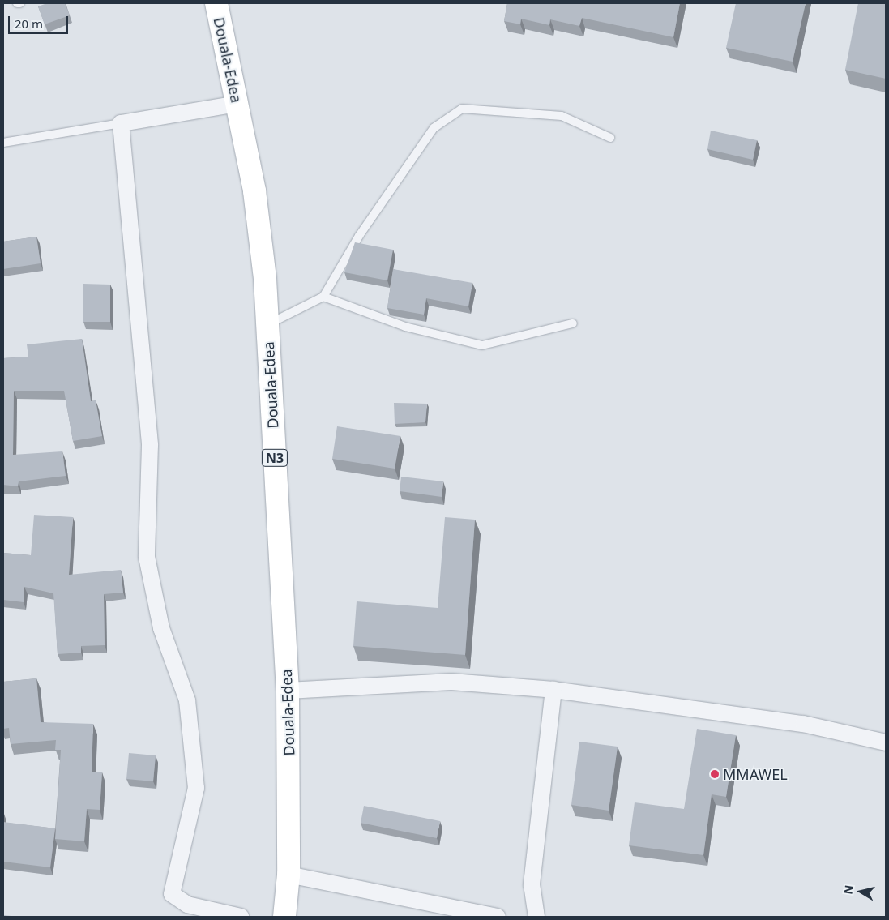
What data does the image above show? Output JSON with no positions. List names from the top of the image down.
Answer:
{
  "streets": {
    "highway": ["Douala-Edea", "N3"]
  },
  "places": ["MMAWEL"],
  "scale_bar": "20 m",
  "north": "left"
}
